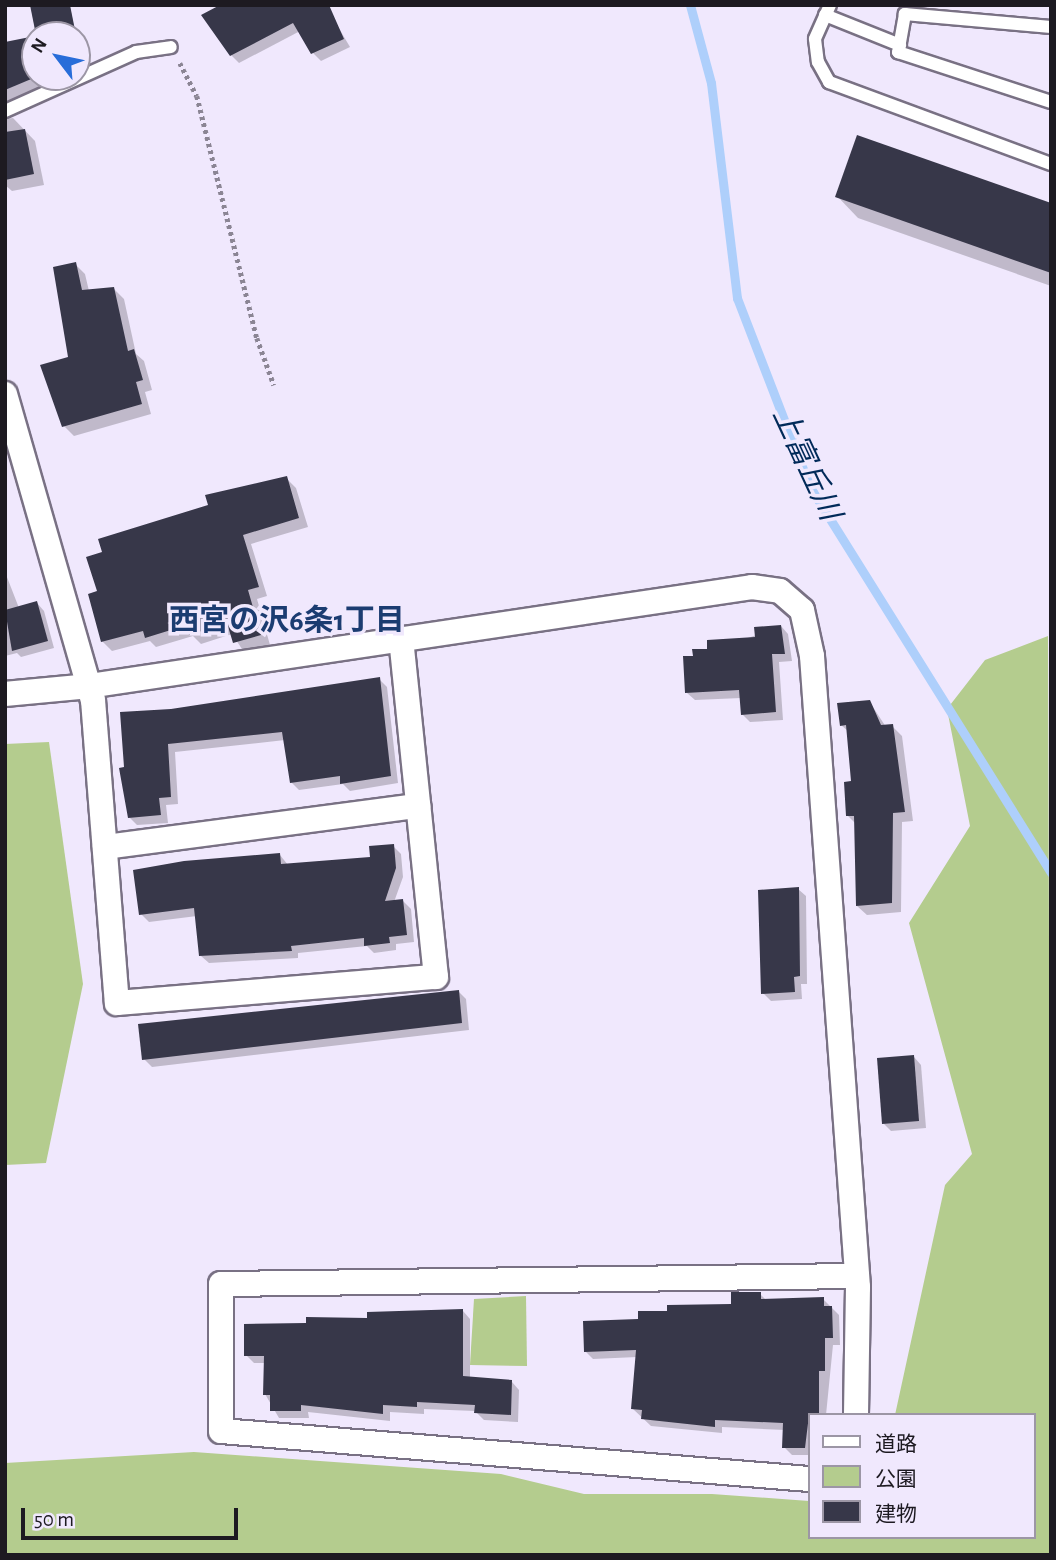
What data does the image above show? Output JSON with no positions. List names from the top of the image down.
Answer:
{
  "districts": ["西宮の沢6条1丁目"],
  "water": ["上富丘川"],
  "legend": ["道路", "公園", "建物"],
  "scale_bar": "50 m",
  "north": "top left"
}
